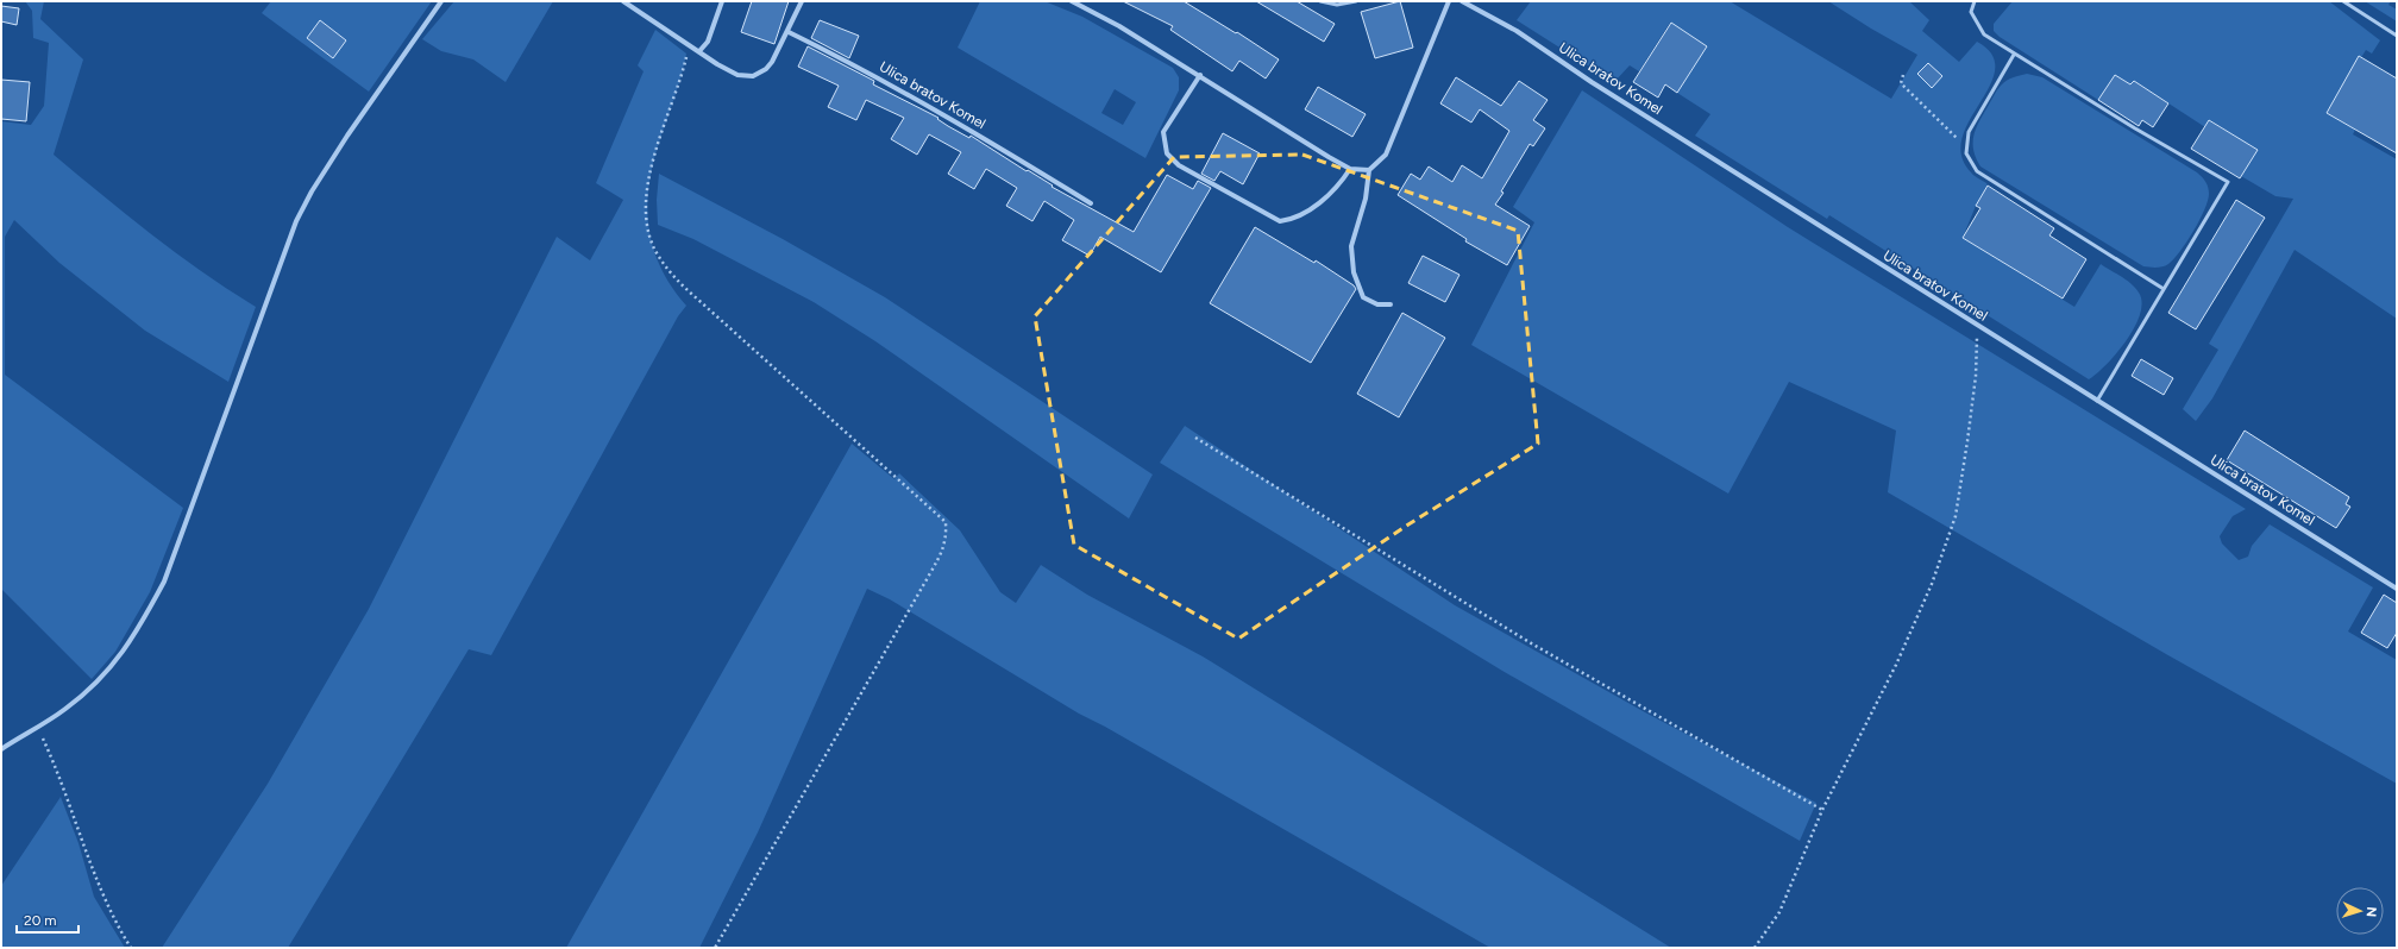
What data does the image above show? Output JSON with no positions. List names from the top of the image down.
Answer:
{
  "streets": {
    "street": ["Ulica bratov Komel"]
  },
  "scale_bar": "20 m",
  "north": "right"
}
